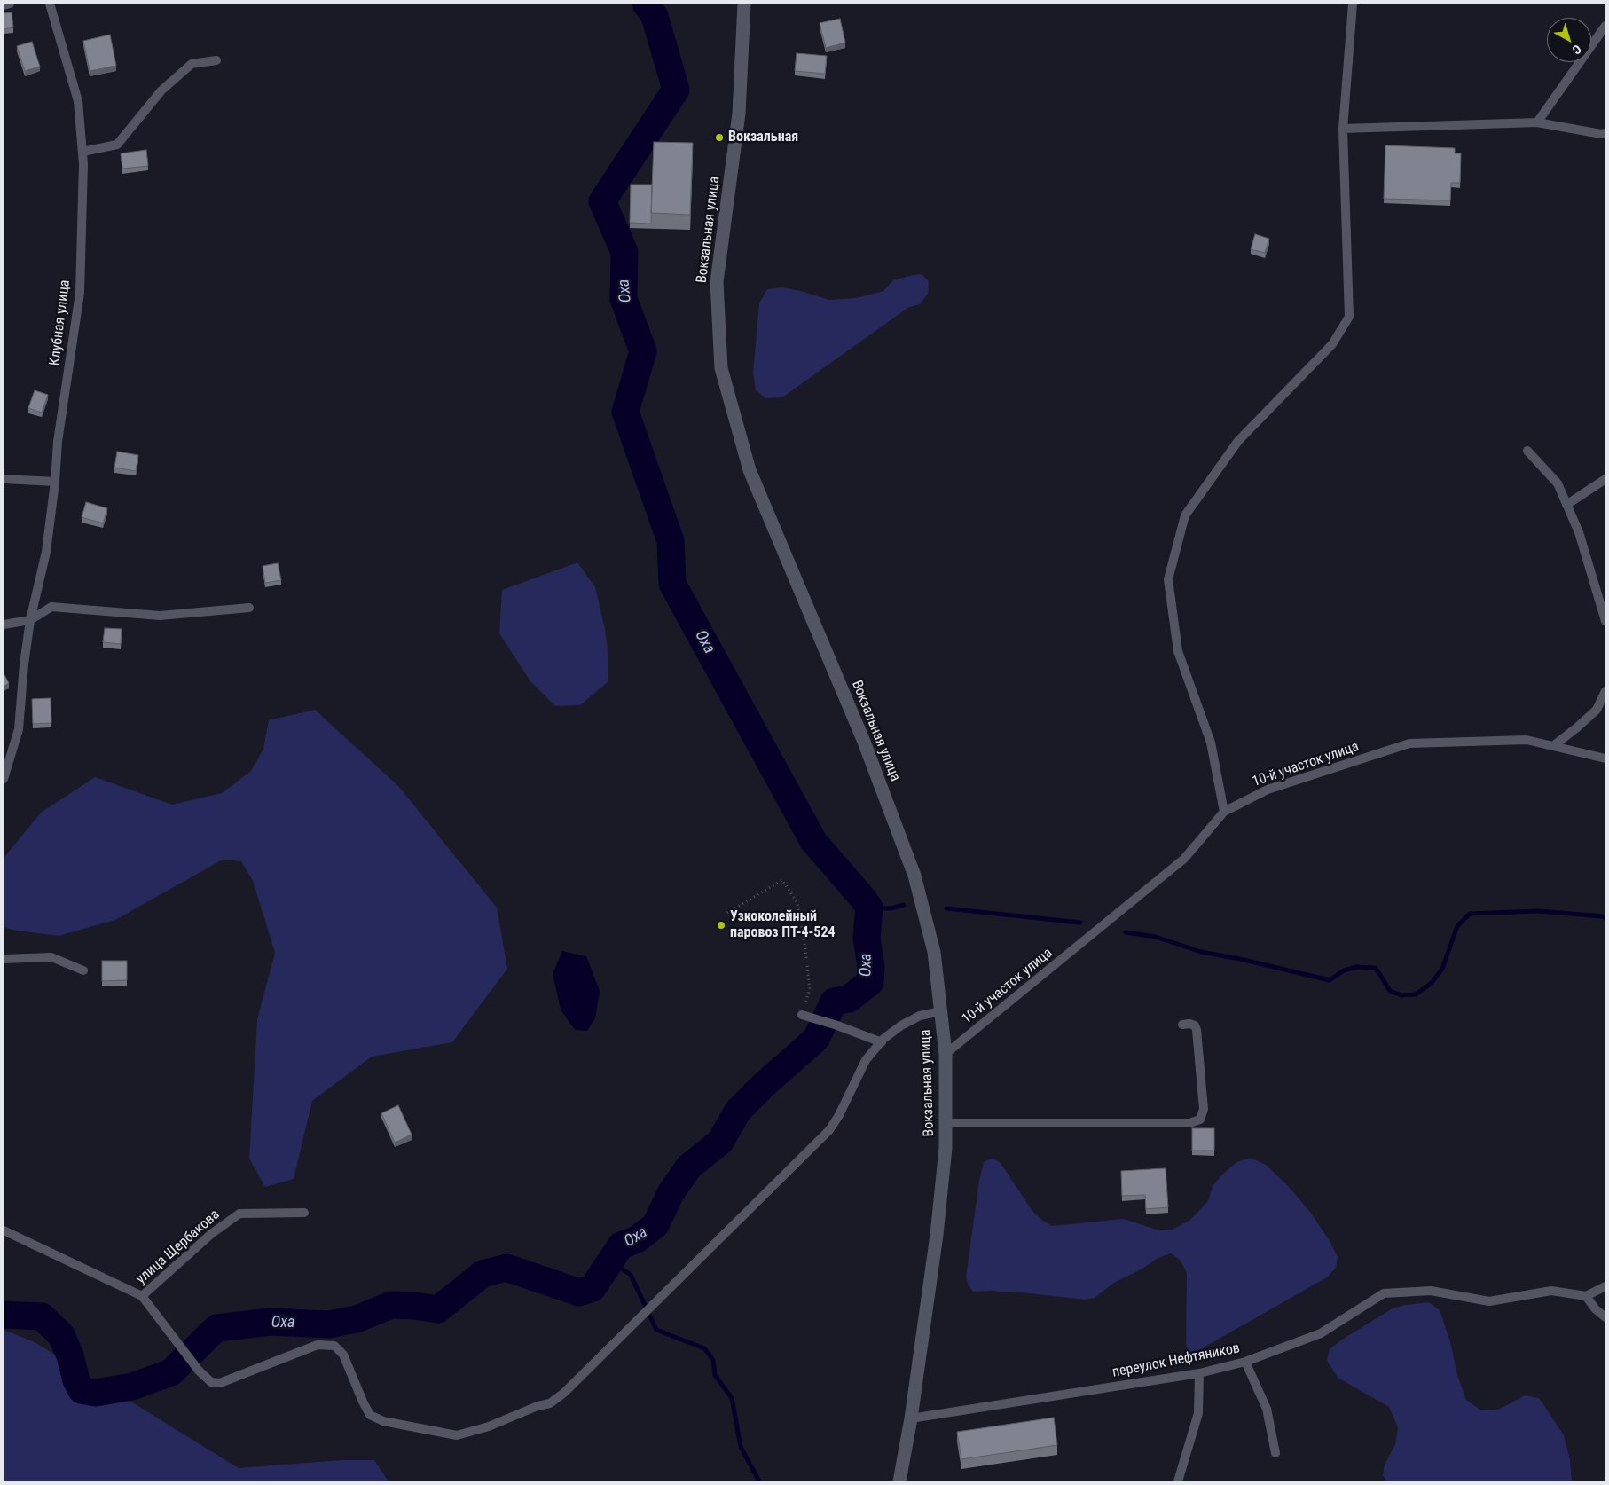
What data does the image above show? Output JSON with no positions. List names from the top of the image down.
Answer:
{
  "streets": {
    "street": ["Вокзальная улица"],
    "lane": [
      "Клубная улица",
      "10-й участок улица",
      "улица Щербакова",
      "переулок Нефтяников"
    ]
  },
  "crossings": [
    ["Вокзальная улица", "10-й участок улица"],
    ["Вокзальная улица", "переулок Нефтяников"]
  ],
  "water": ["Оха"],
  "places": ["Вокзальная", "Узкоколейный паровоз ПТ-4-524"],
  "north": "bottom right"
}
